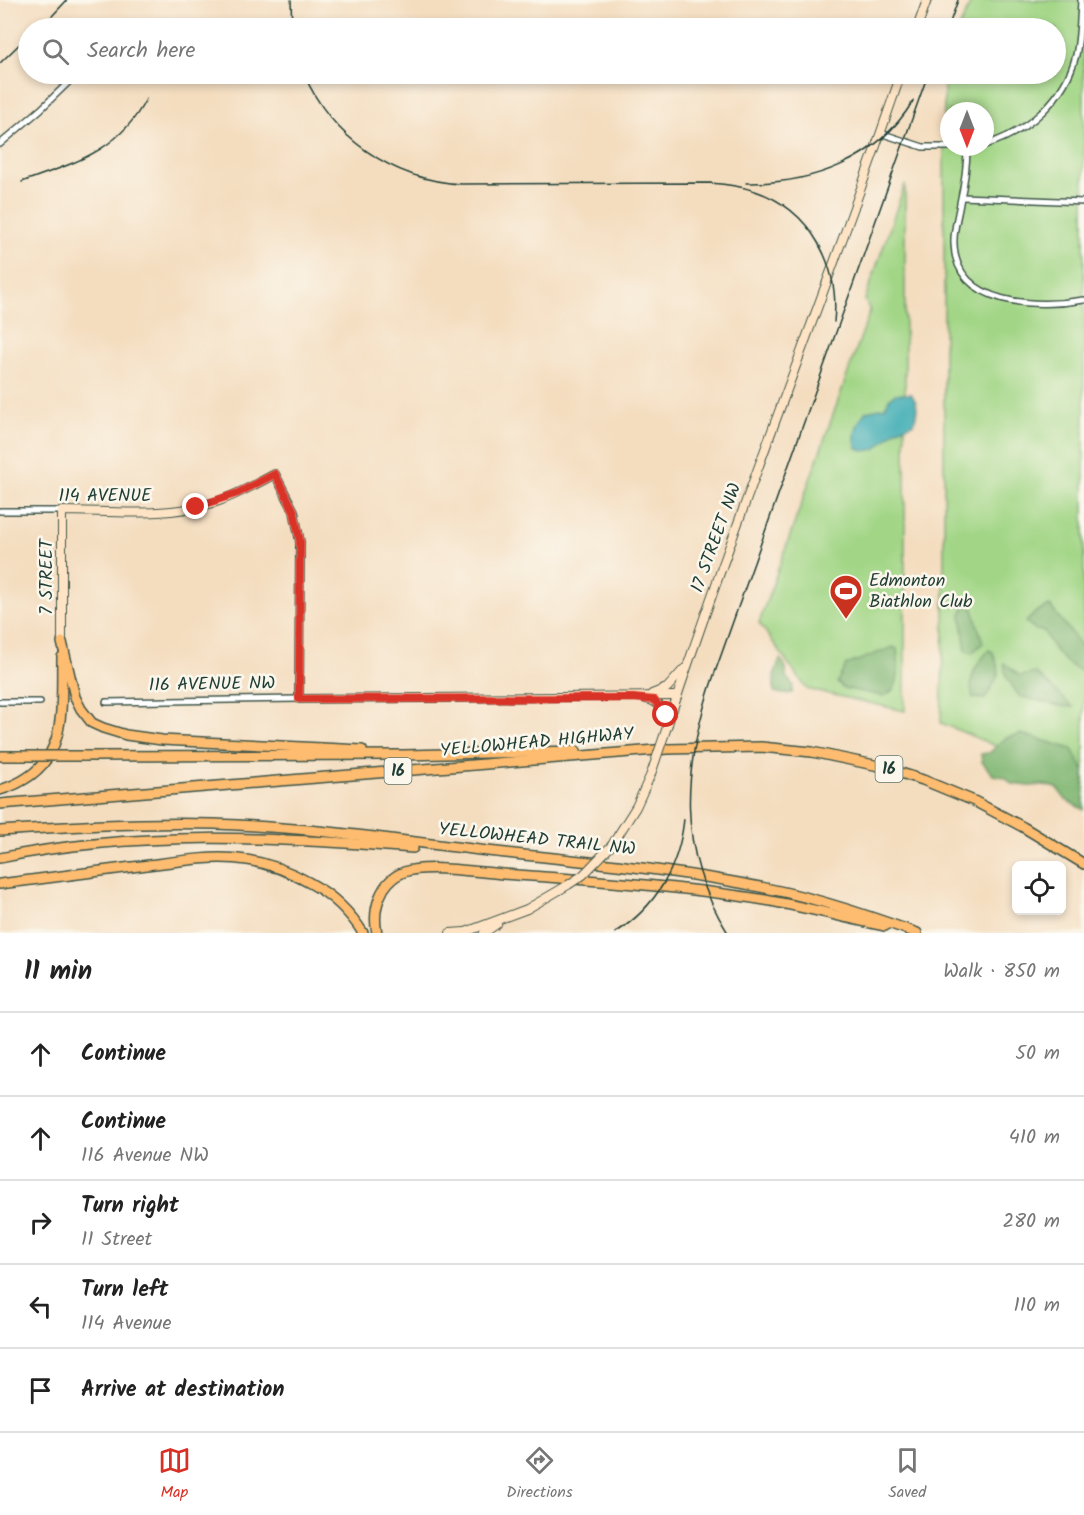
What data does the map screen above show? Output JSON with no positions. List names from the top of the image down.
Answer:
{
  "streets": {
    "highway": ["YELLOWHEAD HIGHWAY", "16", "YELLOWHEAD TRAIL NW"],
    "main road": [
      "114 AVENUE",
      "17 STREET NW",
      "7 STREET",
      "116 AVENUE NW"
    ]
  },
  "crossings": [
    ["114 AVENUE", "7 STREET"],
    ["114 AVENUE", "116 AVENUE NW"],
    ["17 STREET NW", "116 AVENUE NW"]
  ],
  "places": {
    "sports": ["Edmonton Biathlon Club"]
  },
  "north": "bottom",
  "page": {
    "search": "Search here",
    "heading": ["11 min", "Walk · 850 m"],
    "list": [
      ["Continue", "50 m"],
      ["Continue", "116 Avenue NW", "410 m"],
      ["Turn right", "11 Street", "280 m"],
      ["Turn left", "114 Avenue", "110 m"],
      "Arrive at destination"
    ],
    "nav": ["Map", "Directions", "Saved"]
  }
}
